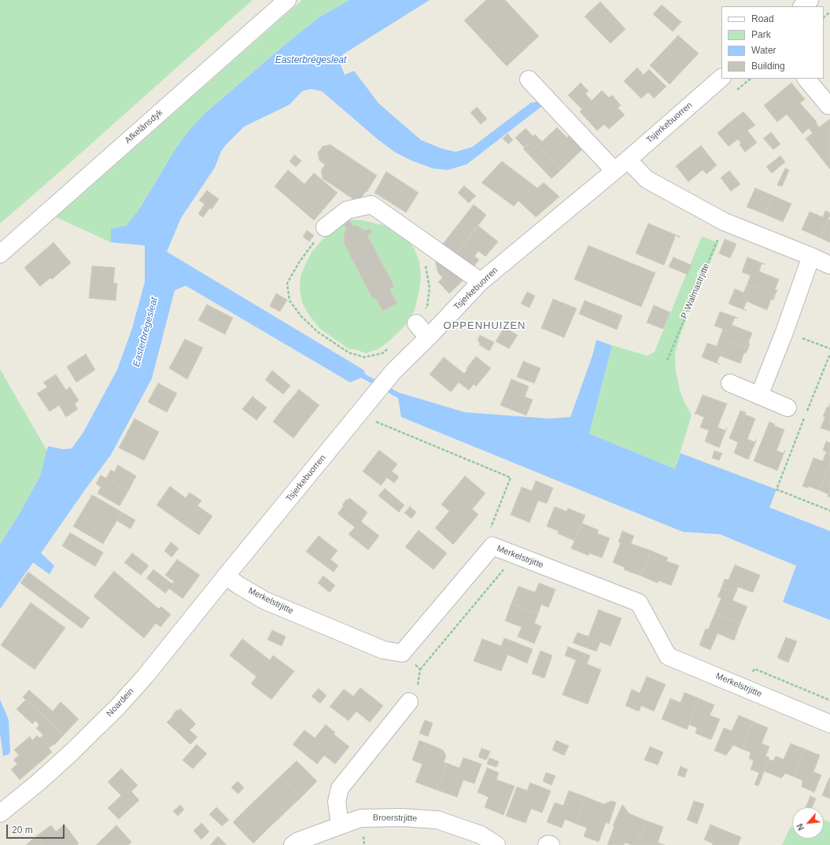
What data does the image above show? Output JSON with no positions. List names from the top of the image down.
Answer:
{
  "streets": {
    "street": [
      "Tsjerkebuorren",
      "Afkelânsdyk",
      "Merkelstrjitte",
      "Noardein",
      "Broerstrjitte"
    ],
    "path": ["P. Walmastrjitte"]
  },
  "crossings": [
    ["Tsjerkebuorren", "Merkelstrjitte"],
    ["Tsjerkebuorren", "Noardein"],
    ["Merkelstrjitte", "Noardein"]
  ],
  "districts": ["OPPENHUIZEN"],
  "water": ["Easterbrégesleat"],
  "legend": [
    "Road",
    "Park",
    "Water",
    "Building"
  ],
  "scale_bar": "20 m",
  "north": "bottom left"
}
